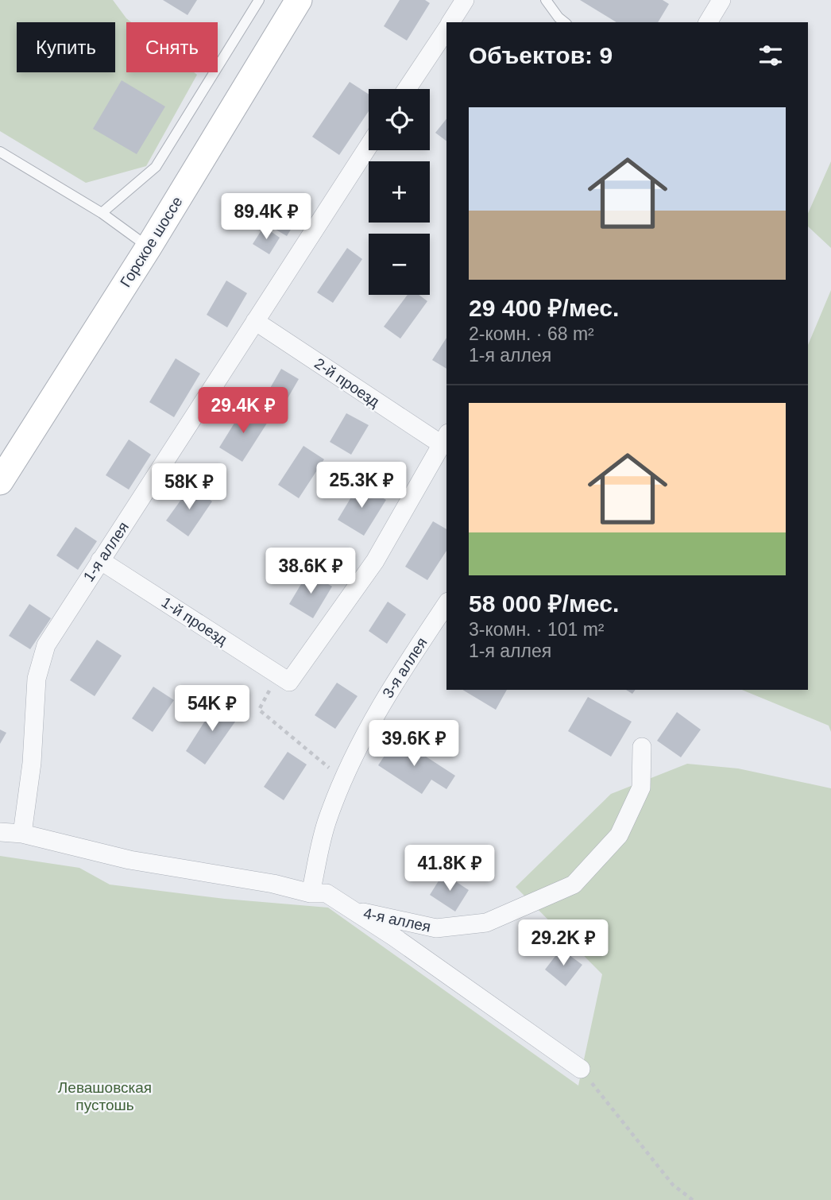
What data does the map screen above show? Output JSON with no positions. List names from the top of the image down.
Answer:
{
  "streets": {
    "main road": ["Горское шоссе"],
    "street": [
      "2-й проезд",
      "1-я аллея",
      "1-й проезд",
      "3-я аллея",
      "4-я аллея"
    ]
  },
  "crossings": [
    ["2-й проезд", "1-я аллея"],
    ["2-й проезд", "1-й проезд"],
    ["1-я аллея", "1-й проезд"]
  ],
  "parks": ["Левашовская пустошь"],
  "page": {
    "chip": ["Купить", "Снять"],
    "heading": "Объектов: 9",
    "map_buttons": ["+", "−"],
    "list": [
      {
        "name": "29 400 ₽/мес.",
        "note": "2-комн. · 68 m² · 1-я аллея"
      },
      {
        "name": "58 000 ₽/мес.",
        "note": "3-комн. · 101 m² · 1-я аллея"
      }
    ],
    "price": [
      "89.4K ₽",
      "29.4K ₽",
      "25.3K ₽",
      "58K ₽",
      "38.6K ₽",
      "54K ₽",
      "39.6K ₽",
      "41.8K ₽",
      "29.2K ₽"
    ]
  }
}
